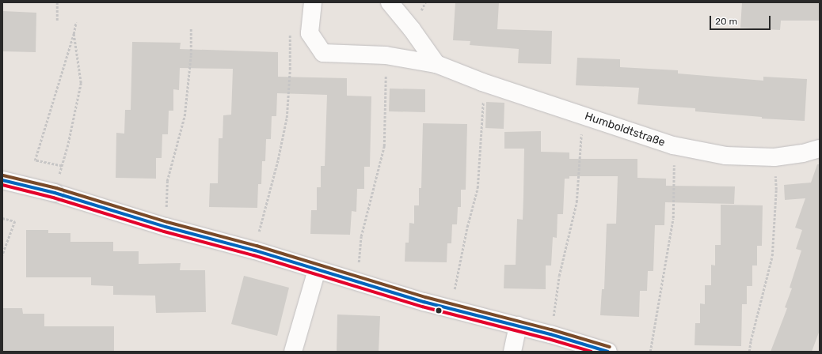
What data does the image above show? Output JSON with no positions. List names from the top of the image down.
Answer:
{
  "streets": {
    "street": ["Humboldtstraße"]
  },
  "scale_bar": "20 m"
}
